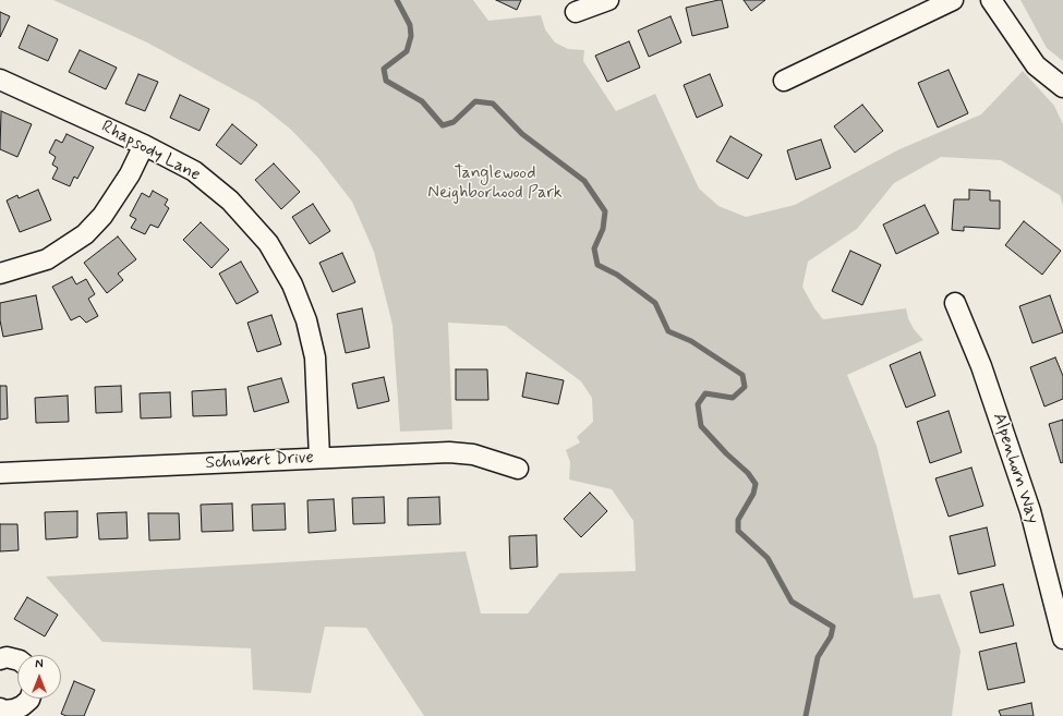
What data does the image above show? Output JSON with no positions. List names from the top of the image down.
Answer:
{
  "streets": {
    "street": ["Rhapsody Lane", "Schubert Drive", "Alpenhorn Way"]
  },
  "crossings": [
    ["Rhapsody Lane", "Schubert Drive"]
  ],
  "parks": ["Tanglewood Neighborhood Park"],
  "north": "top"
}
